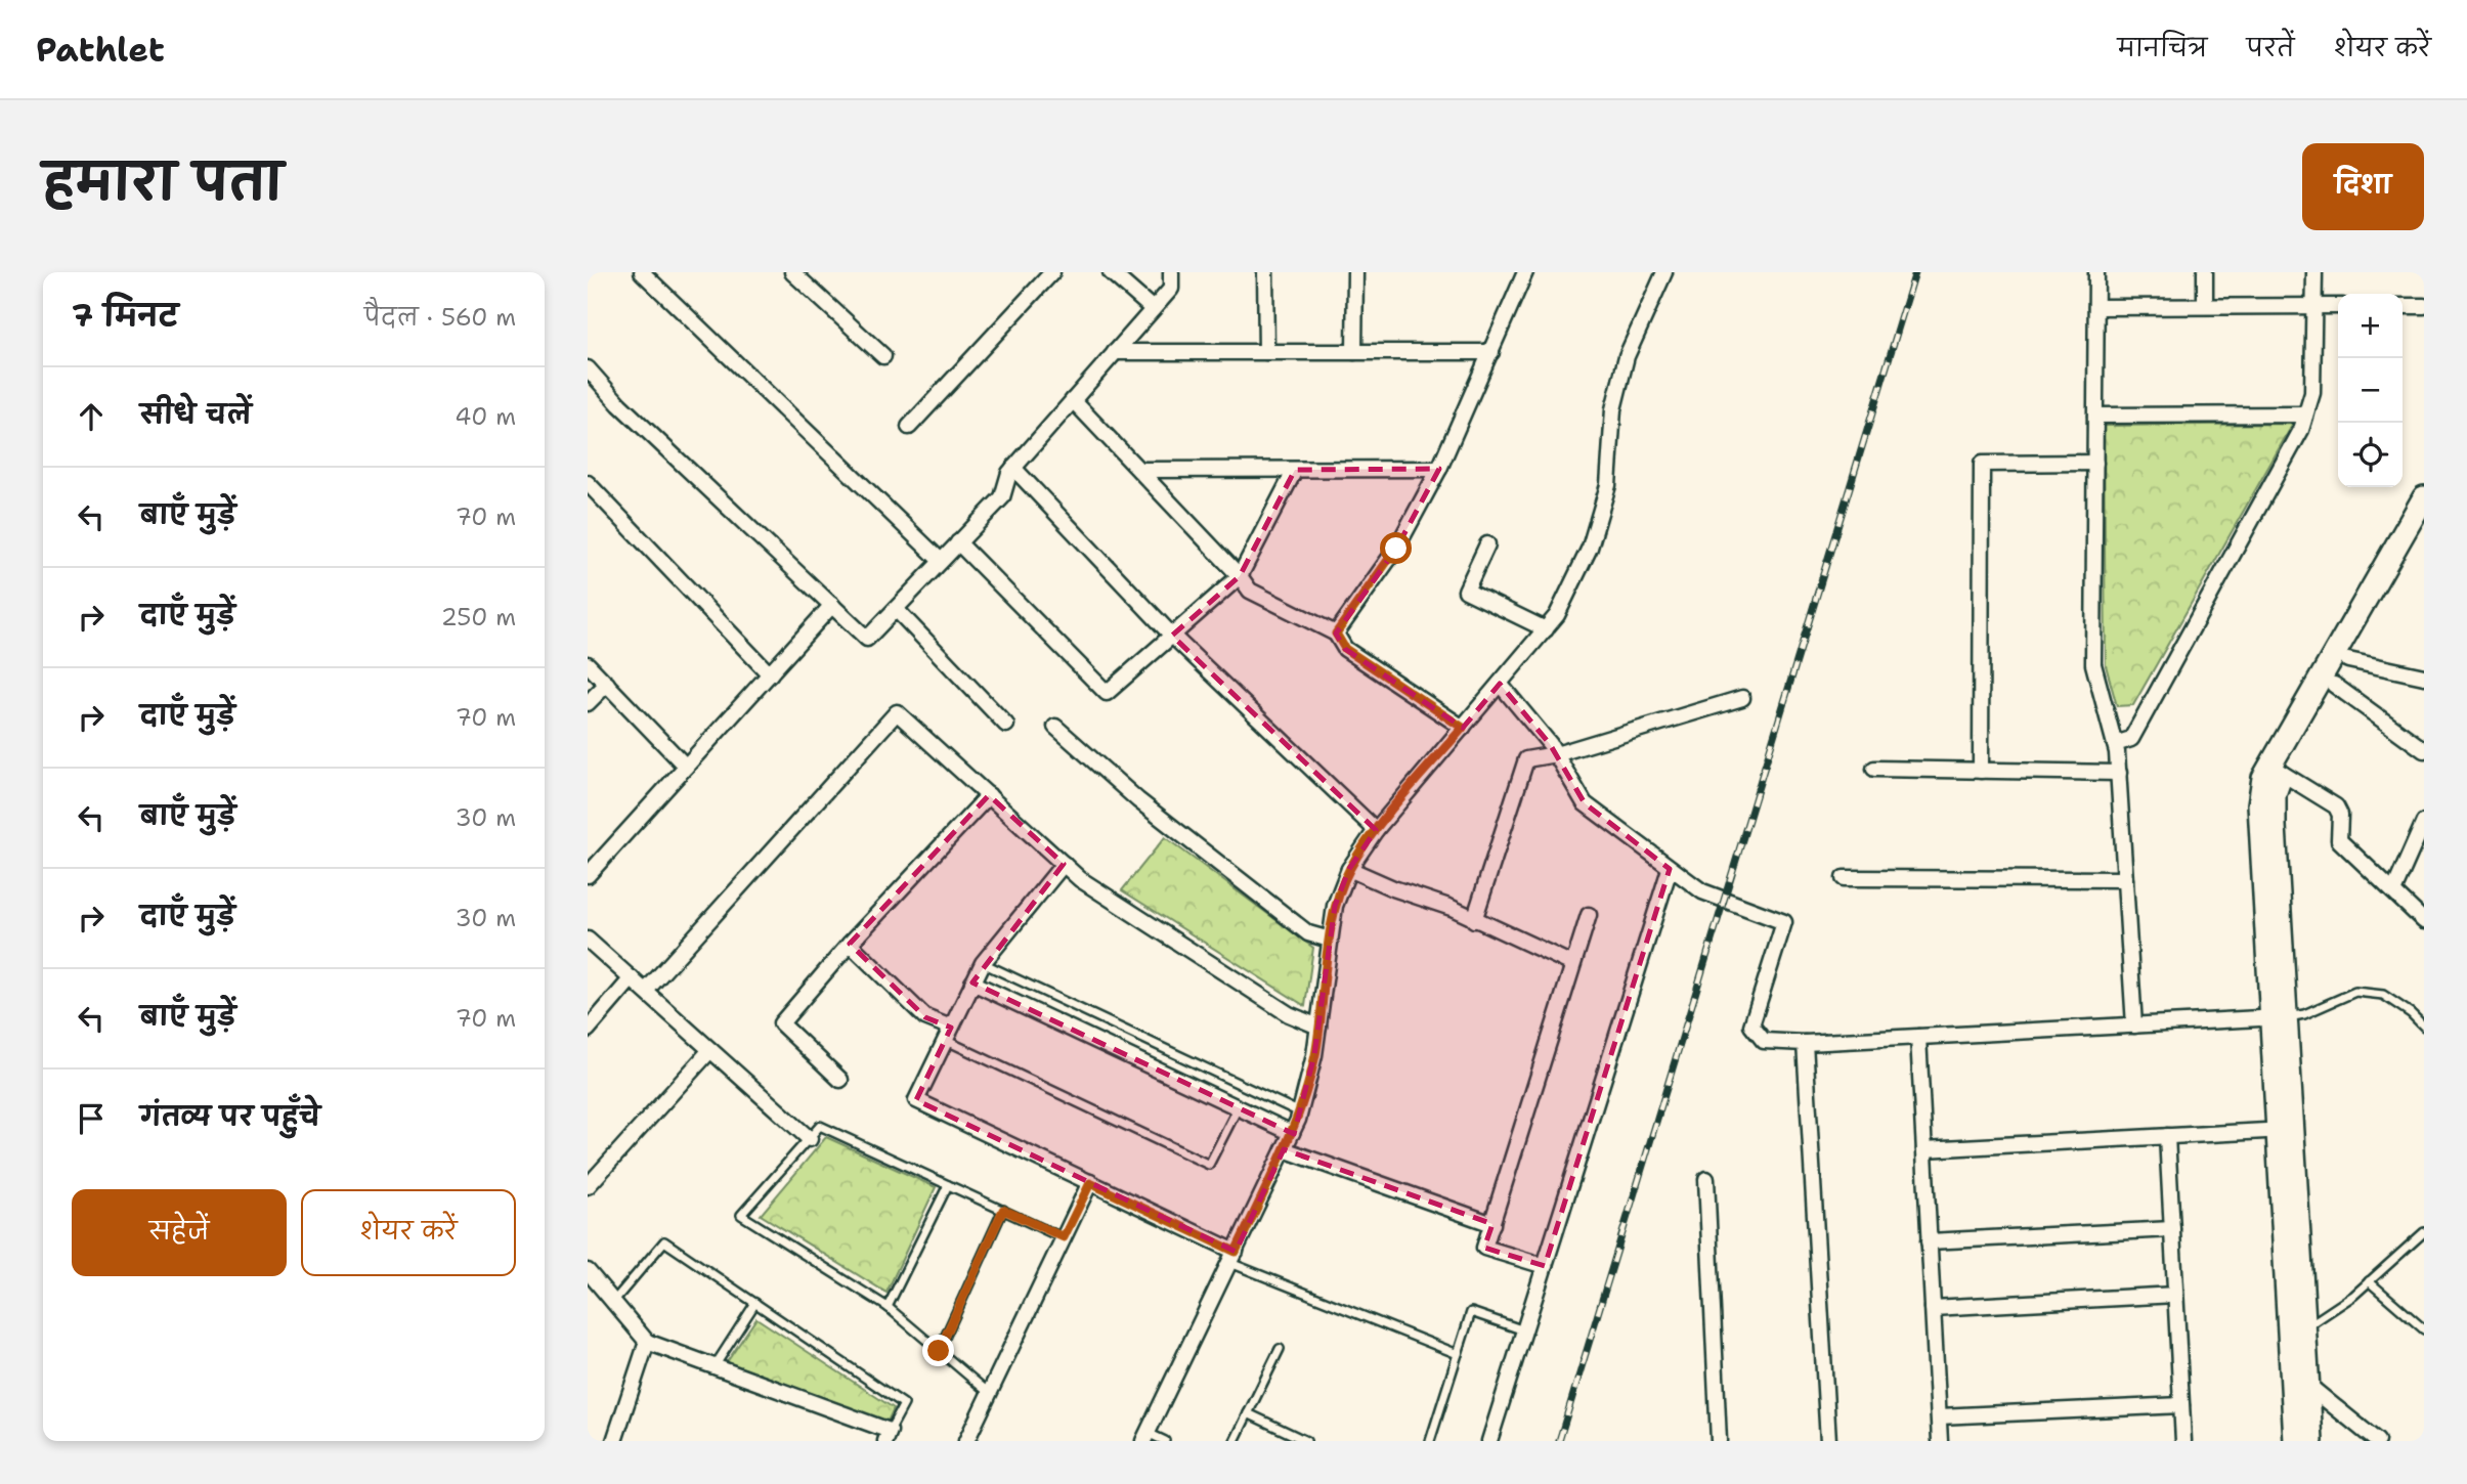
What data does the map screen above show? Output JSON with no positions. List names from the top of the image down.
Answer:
{
  "page": {
    "header": "Pathlet",
    "nav": ["मानचित्र", "परतें", "शेयर करें"],
    "title": "हमारा पता",
    "buttons": [
      "दिशा",
      ["सहेजें", "शेयर करें"]
    ],
    "heading": ["7 मिनट", "पैदल · 560 m"],
    "map_buttons": ["+", "−"],
    "list": [
      ["सीधे चलें", "40 m"],
      ["बाएँ मुड़ें", "70 m"],
      ["दाएँ मुड़ें", "250 m"],
      ["दाएँ मुड़ें", "70 m"],
      ["बाएँ मुड़ें", "30 m"],
      ["दाएँ मुड़ें", "30 m"],
      ["बाएँ मुड़ें", "70 m"],
      "गंतव्य पर पहुँचे"
    ]
  }
}
